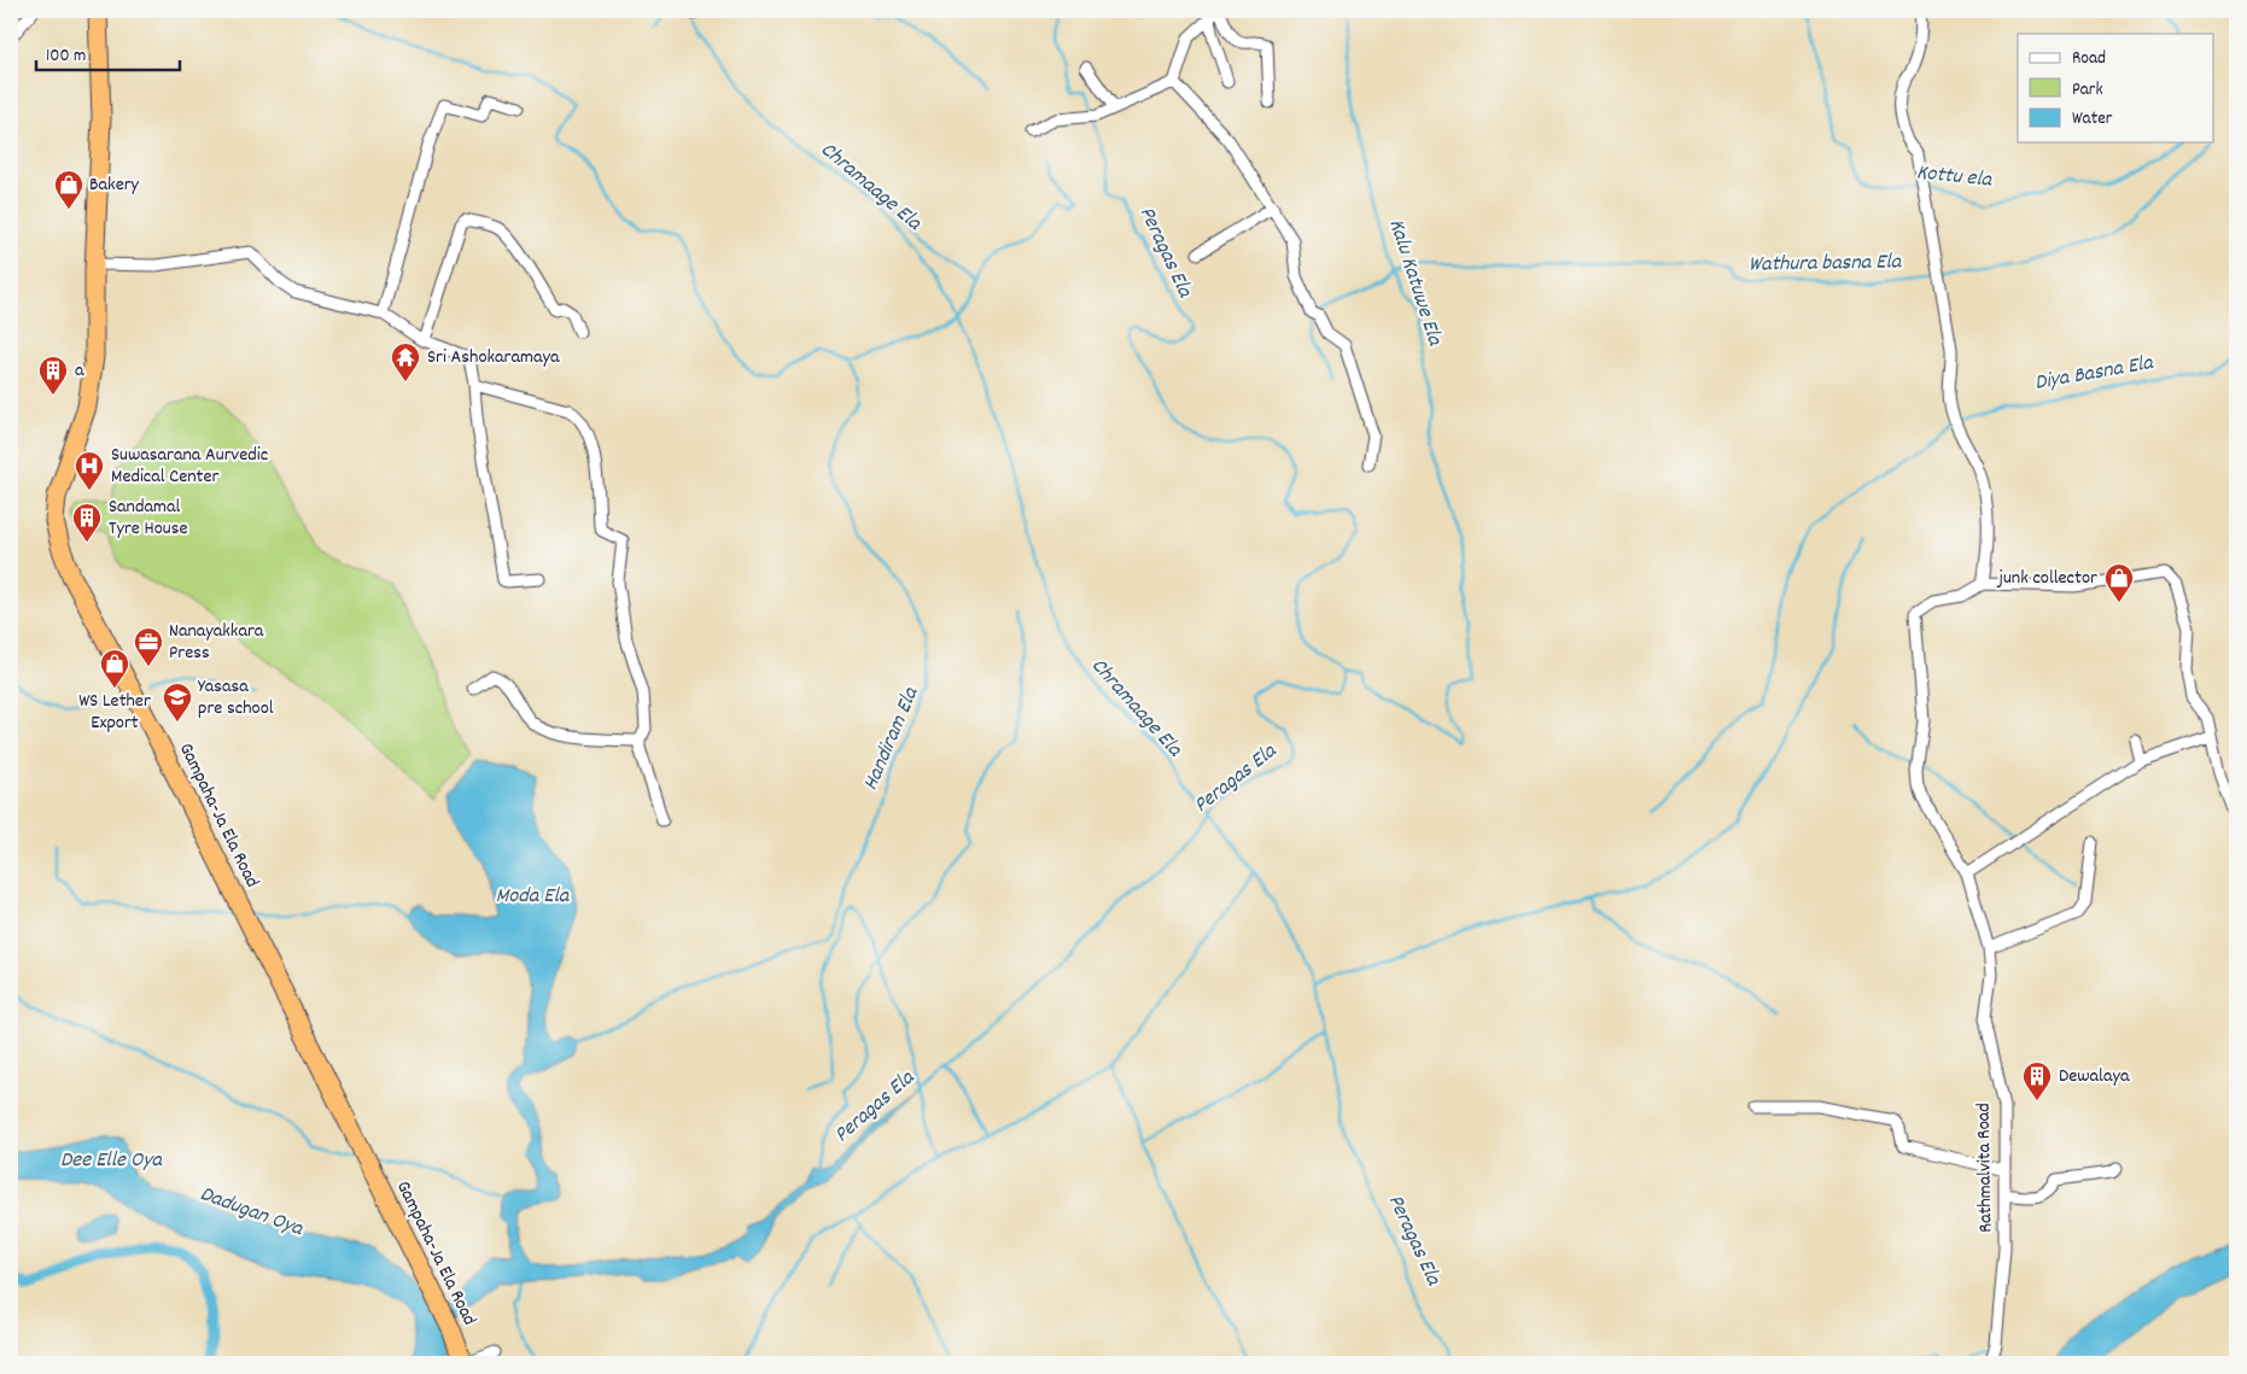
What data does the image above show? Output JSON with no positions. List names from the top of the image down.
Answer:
{
  "streets": {
    "highway": ["Gampaha-Ja Ela Road"],
    "street": ["Rathmalvita Road"]
  },
  "water": [
    "Kottu ela",
    "Chramaage Ela",
    "Peragas Ela",
    "Wathura basna Ela",
    "Kalu Katuwe Ela",
    "Diya Basna Ela",
    "Handiram Ela",
    "Moda Ela",
    "Dee Elle Oya",
    "Dadugan Oya"
  ],
  "places": {
    "shop": ["Bakery", "junk collector", "WS Lether Export"],
    "temple": ["Sri Ashokaramaya"],
    "building": ["a", "Sandamal Tyre House", "Dewalaya"],
    "hospital": ["Suwasarana Aurvedic Medical Center"],
    "office": ["Nanayakkara Press"],
    "school or university": ["Yasasa pre school"]
  },
  "legend": ["Road", "Park", "Water"],
  "scale_bar": "100 m"
}
